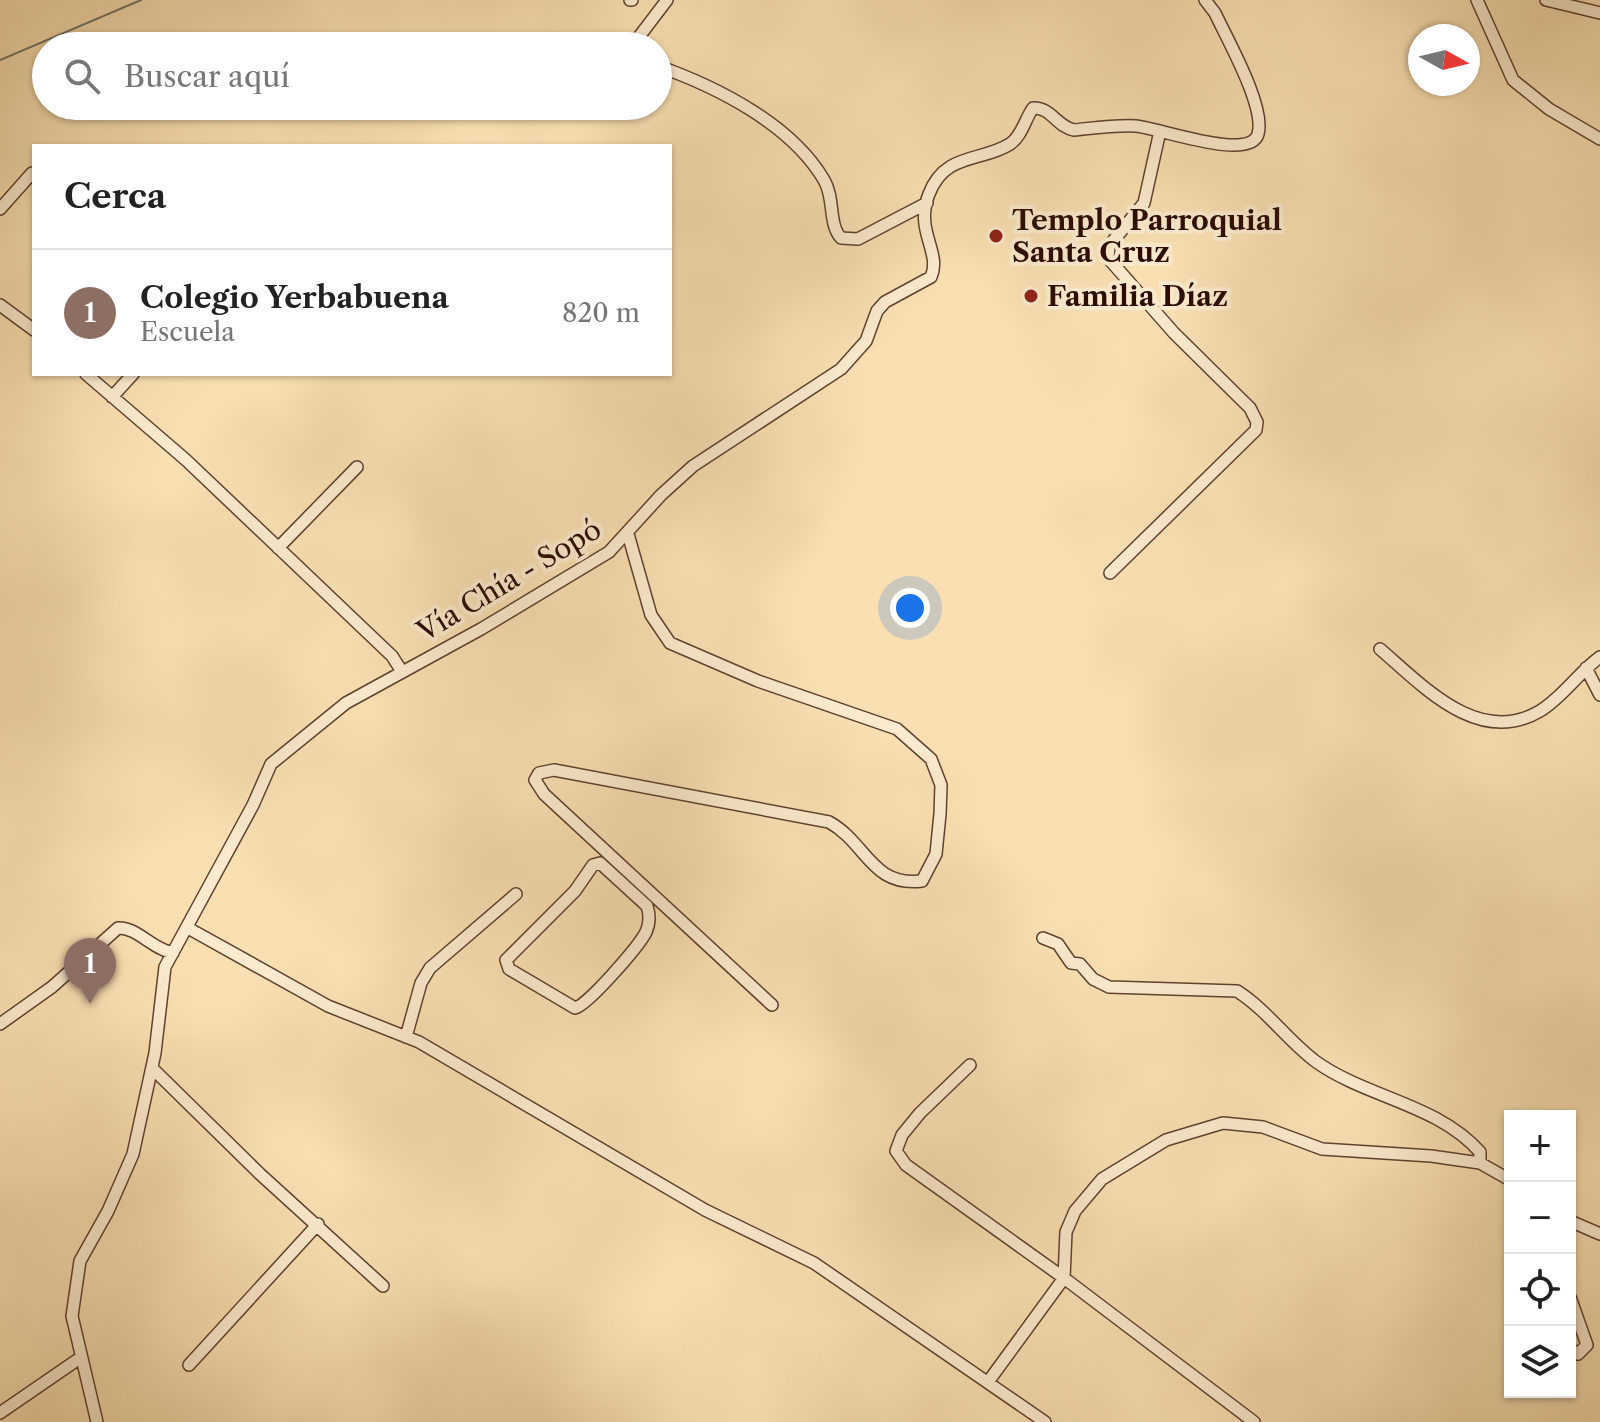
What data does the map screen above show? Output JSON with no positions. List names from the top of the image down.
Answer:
{
  "streets": {
    "street": ["Vía Chía - Sopó"]
  },
  "places": ["Templo Parroquial Santa Cruz", "Familia Díaz"],
  "north": "right",
  "page": {
    "search": "Buscar aquí",
    "heading": "Cerca",
    "list": [
      {
        "mark": "1",
        "name": "Colegio Yerbabuena",
        "note": "Escuela",
        "value": "820 m"
      }
    ],
    "pins": "1",
    "map_buttons": ["+", "−"]
  }
}
